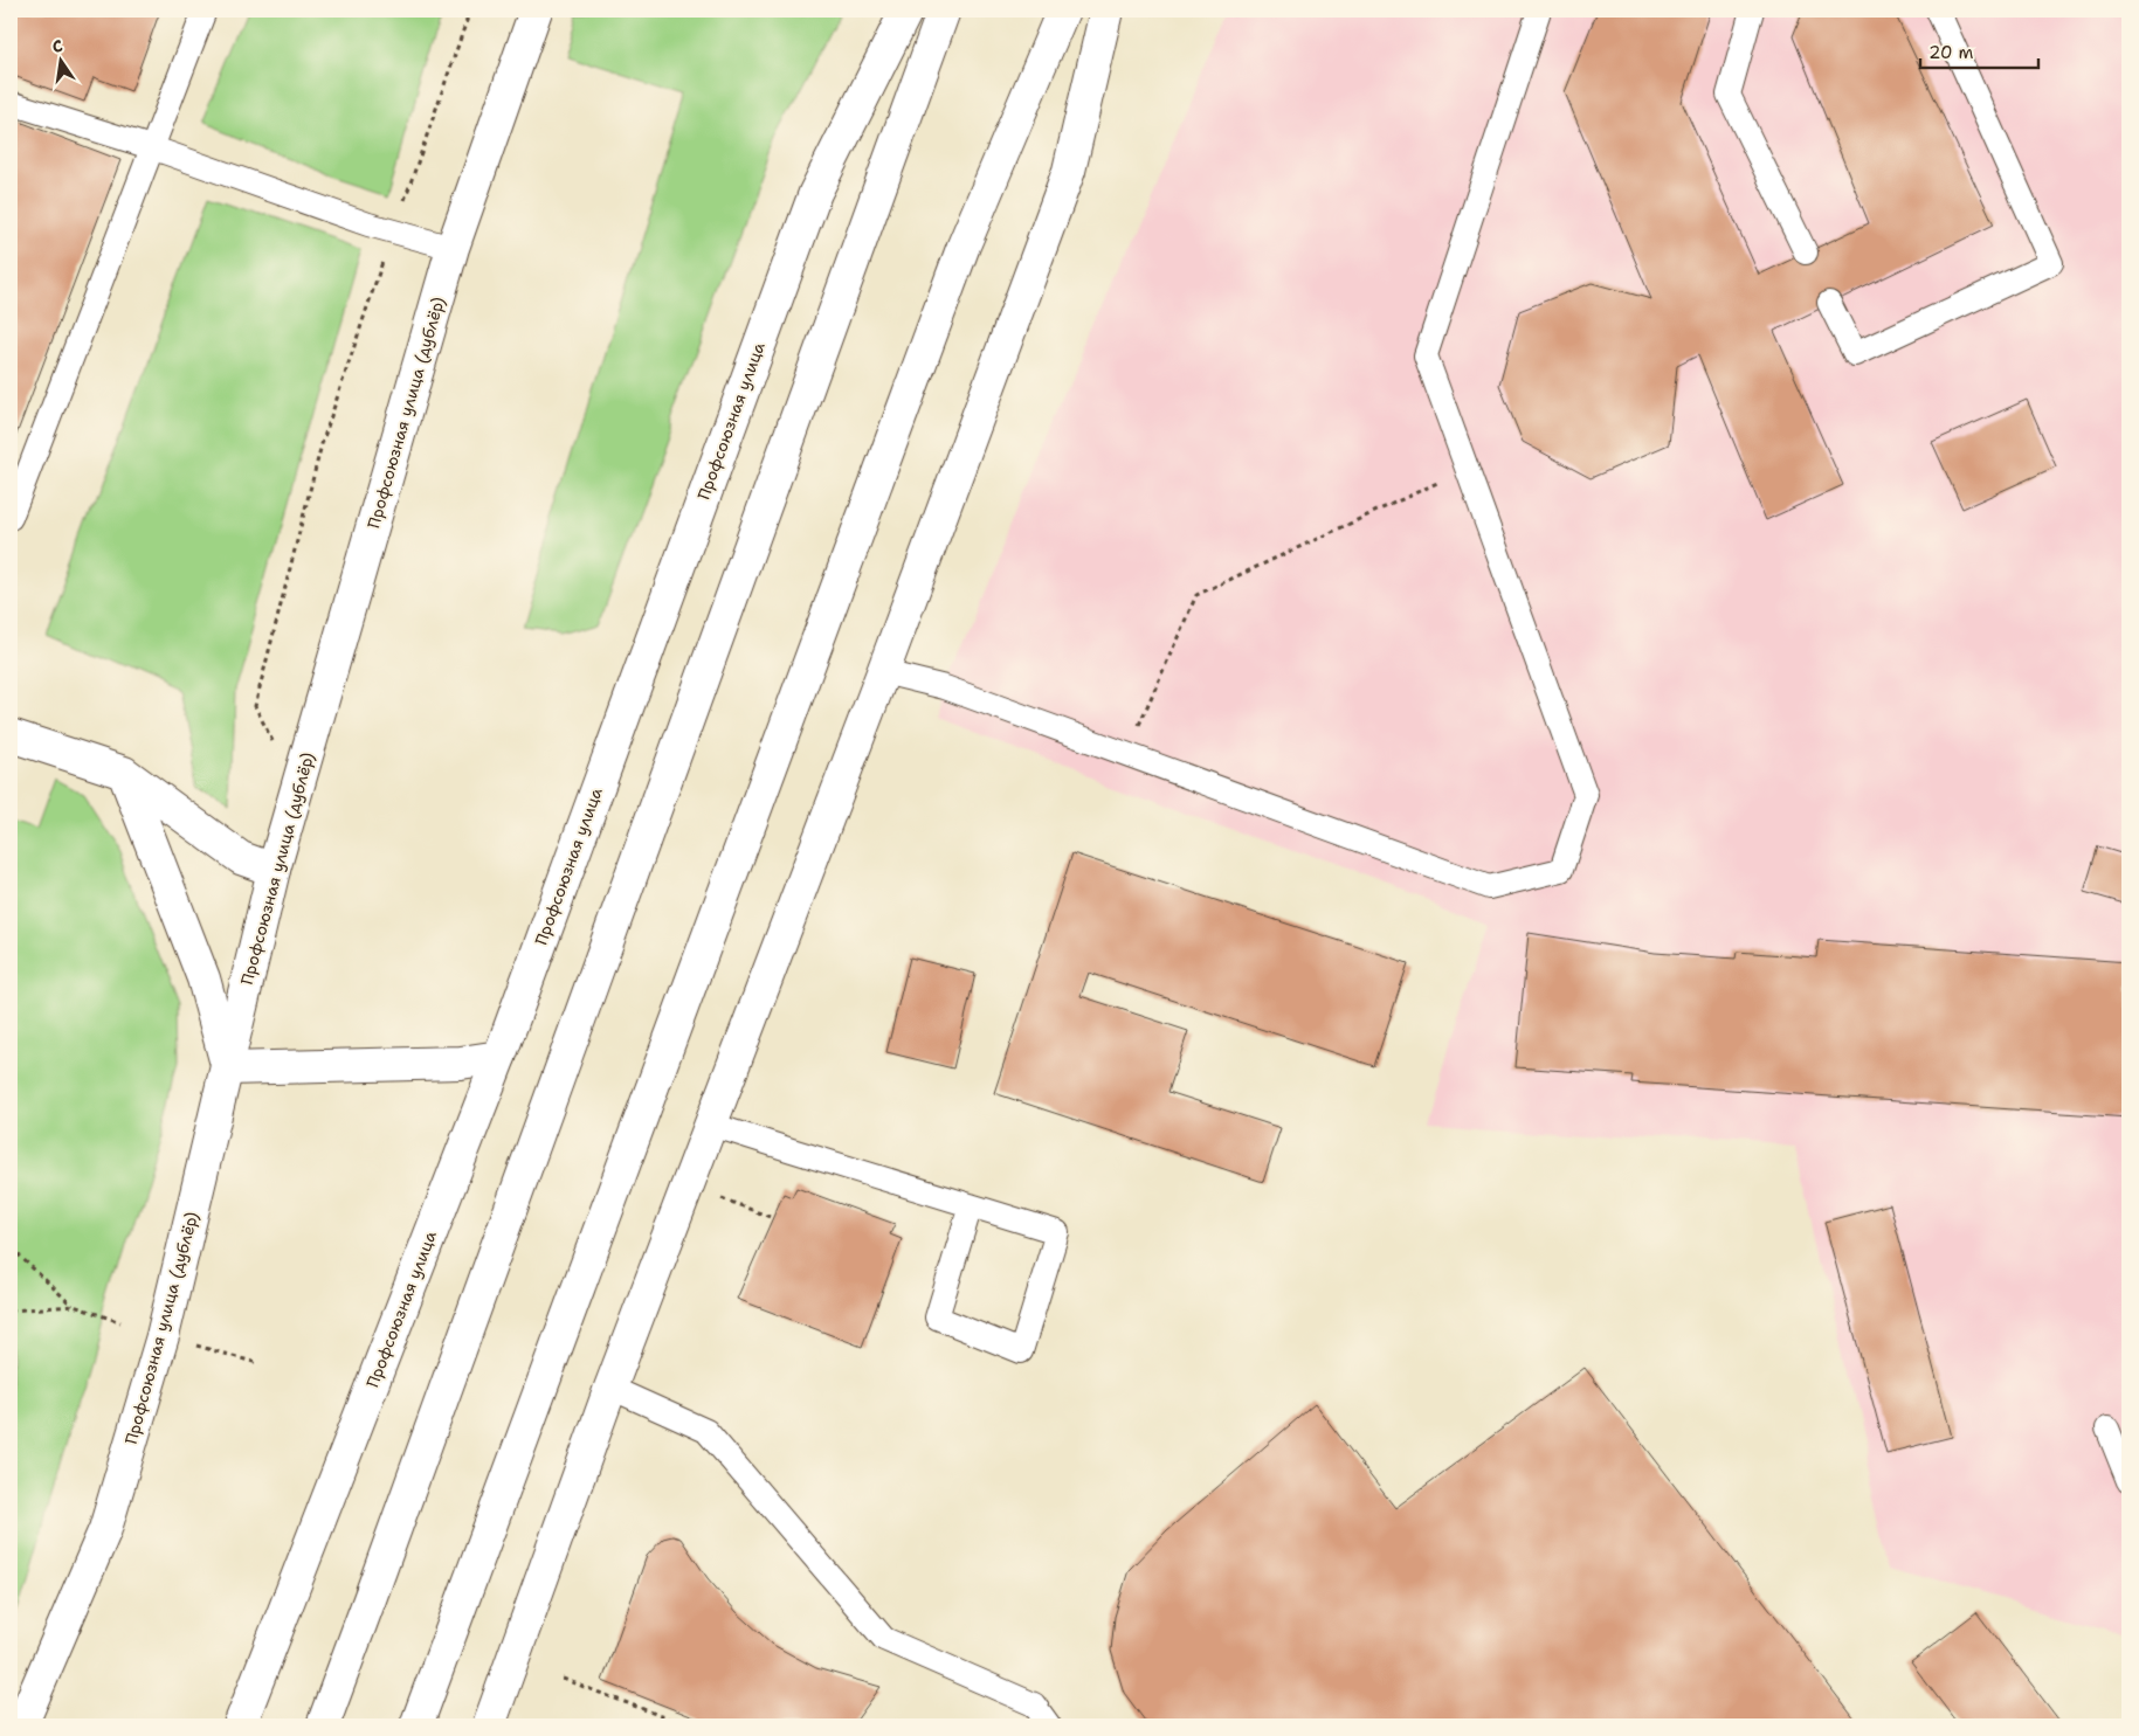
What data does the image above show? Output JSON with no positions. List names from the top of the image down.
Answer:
{
  "streets": {
    "main road": ["Профсоюзная улица (дублёр)", "Профсоюзная улица"]
  },
  "scale_bar": "20 m",
  "north": "top"
}
